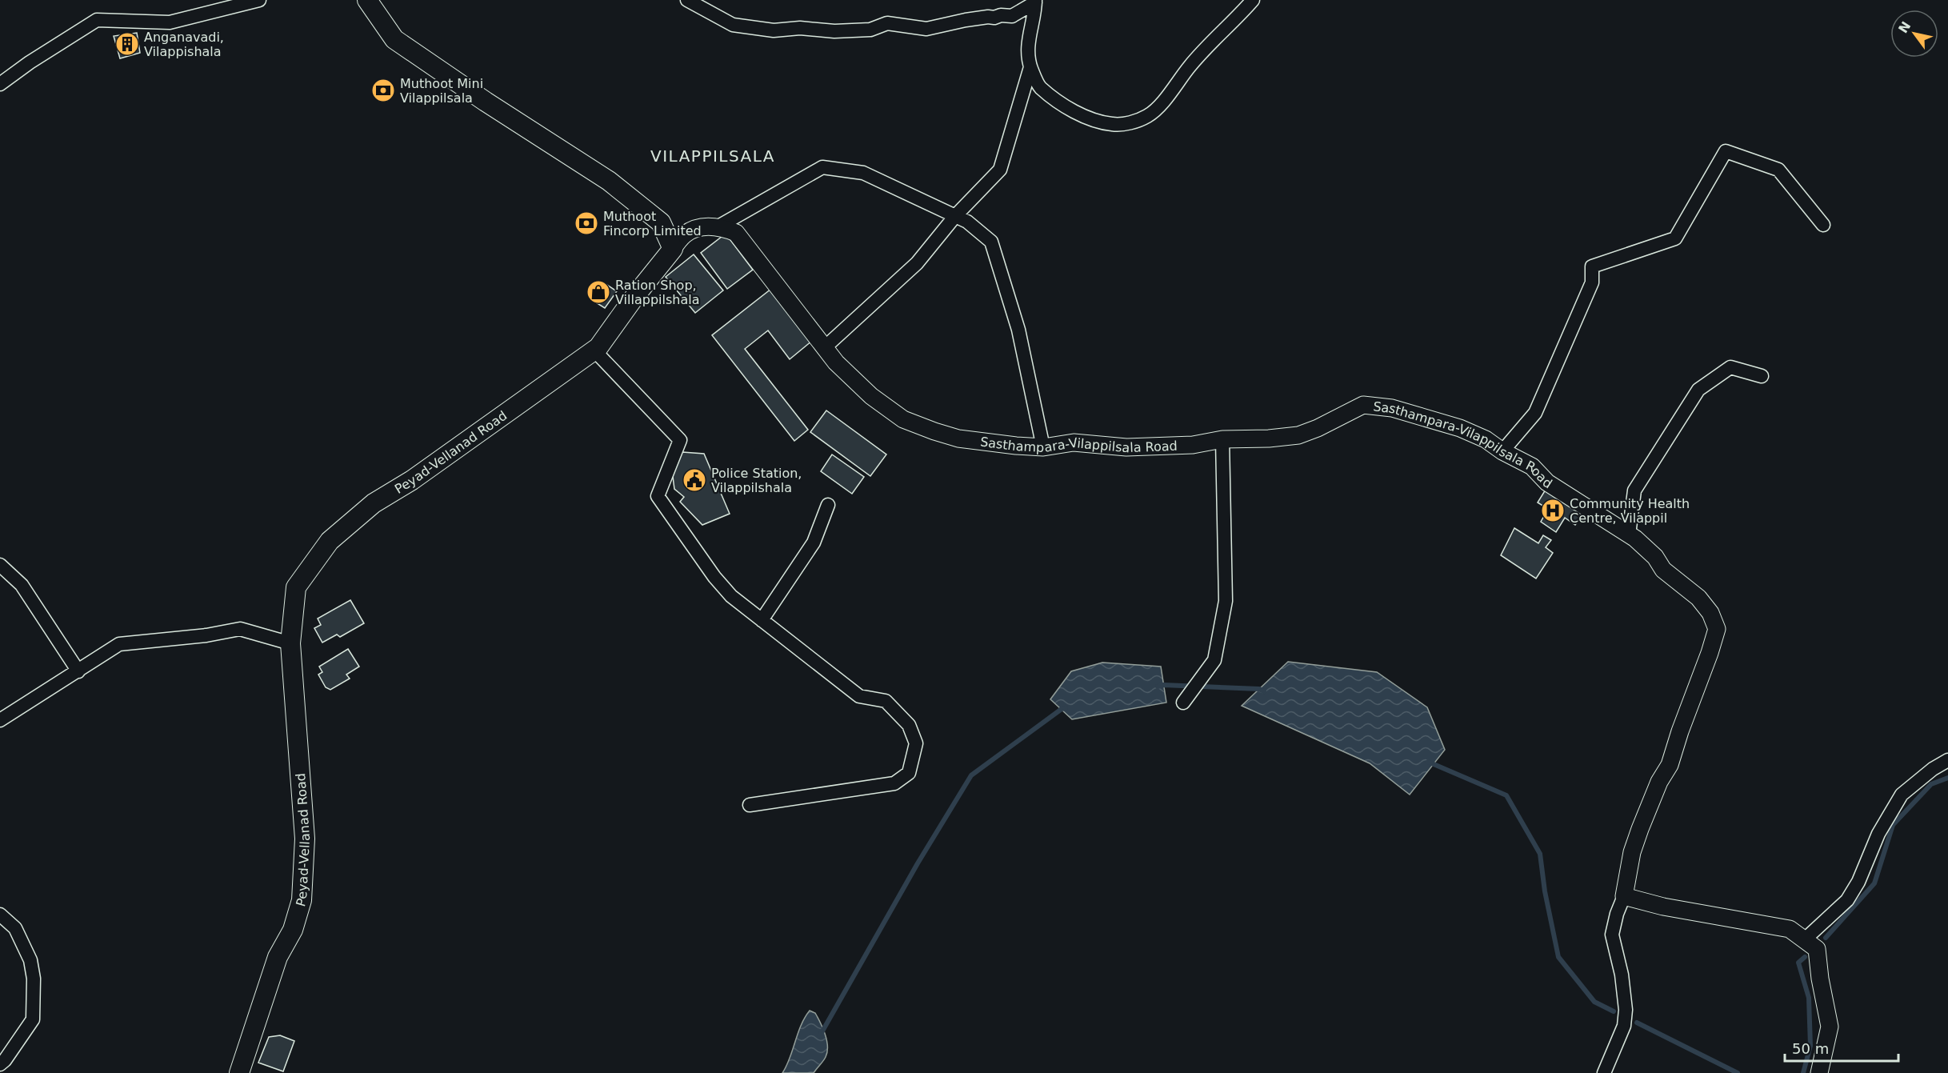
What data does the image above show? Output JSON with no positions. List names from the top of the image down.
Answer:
{
  "streets": {
    "main road": ["Peyad-Vellanad Road"],
    "street": ["Sasthampara-Vilappilsala Road"]
  },
  "districts": ["VILAPPILSALA"],
  "places": {
    "building": ["Anganavadi, Vilappishala"],
    "bank": ["Muthoot Mini Vilappilsala", "Muthoot Fincorp Limited"],
    "shop": ["Ration Shop, Villappilshala"],
    "public building": ["Police Station, Vilappilshala"],
    "hospital": ["Community Health Centre, Vilappil"]
  },
  "scale_bar": "50 m",
  "north": "top left"
}
